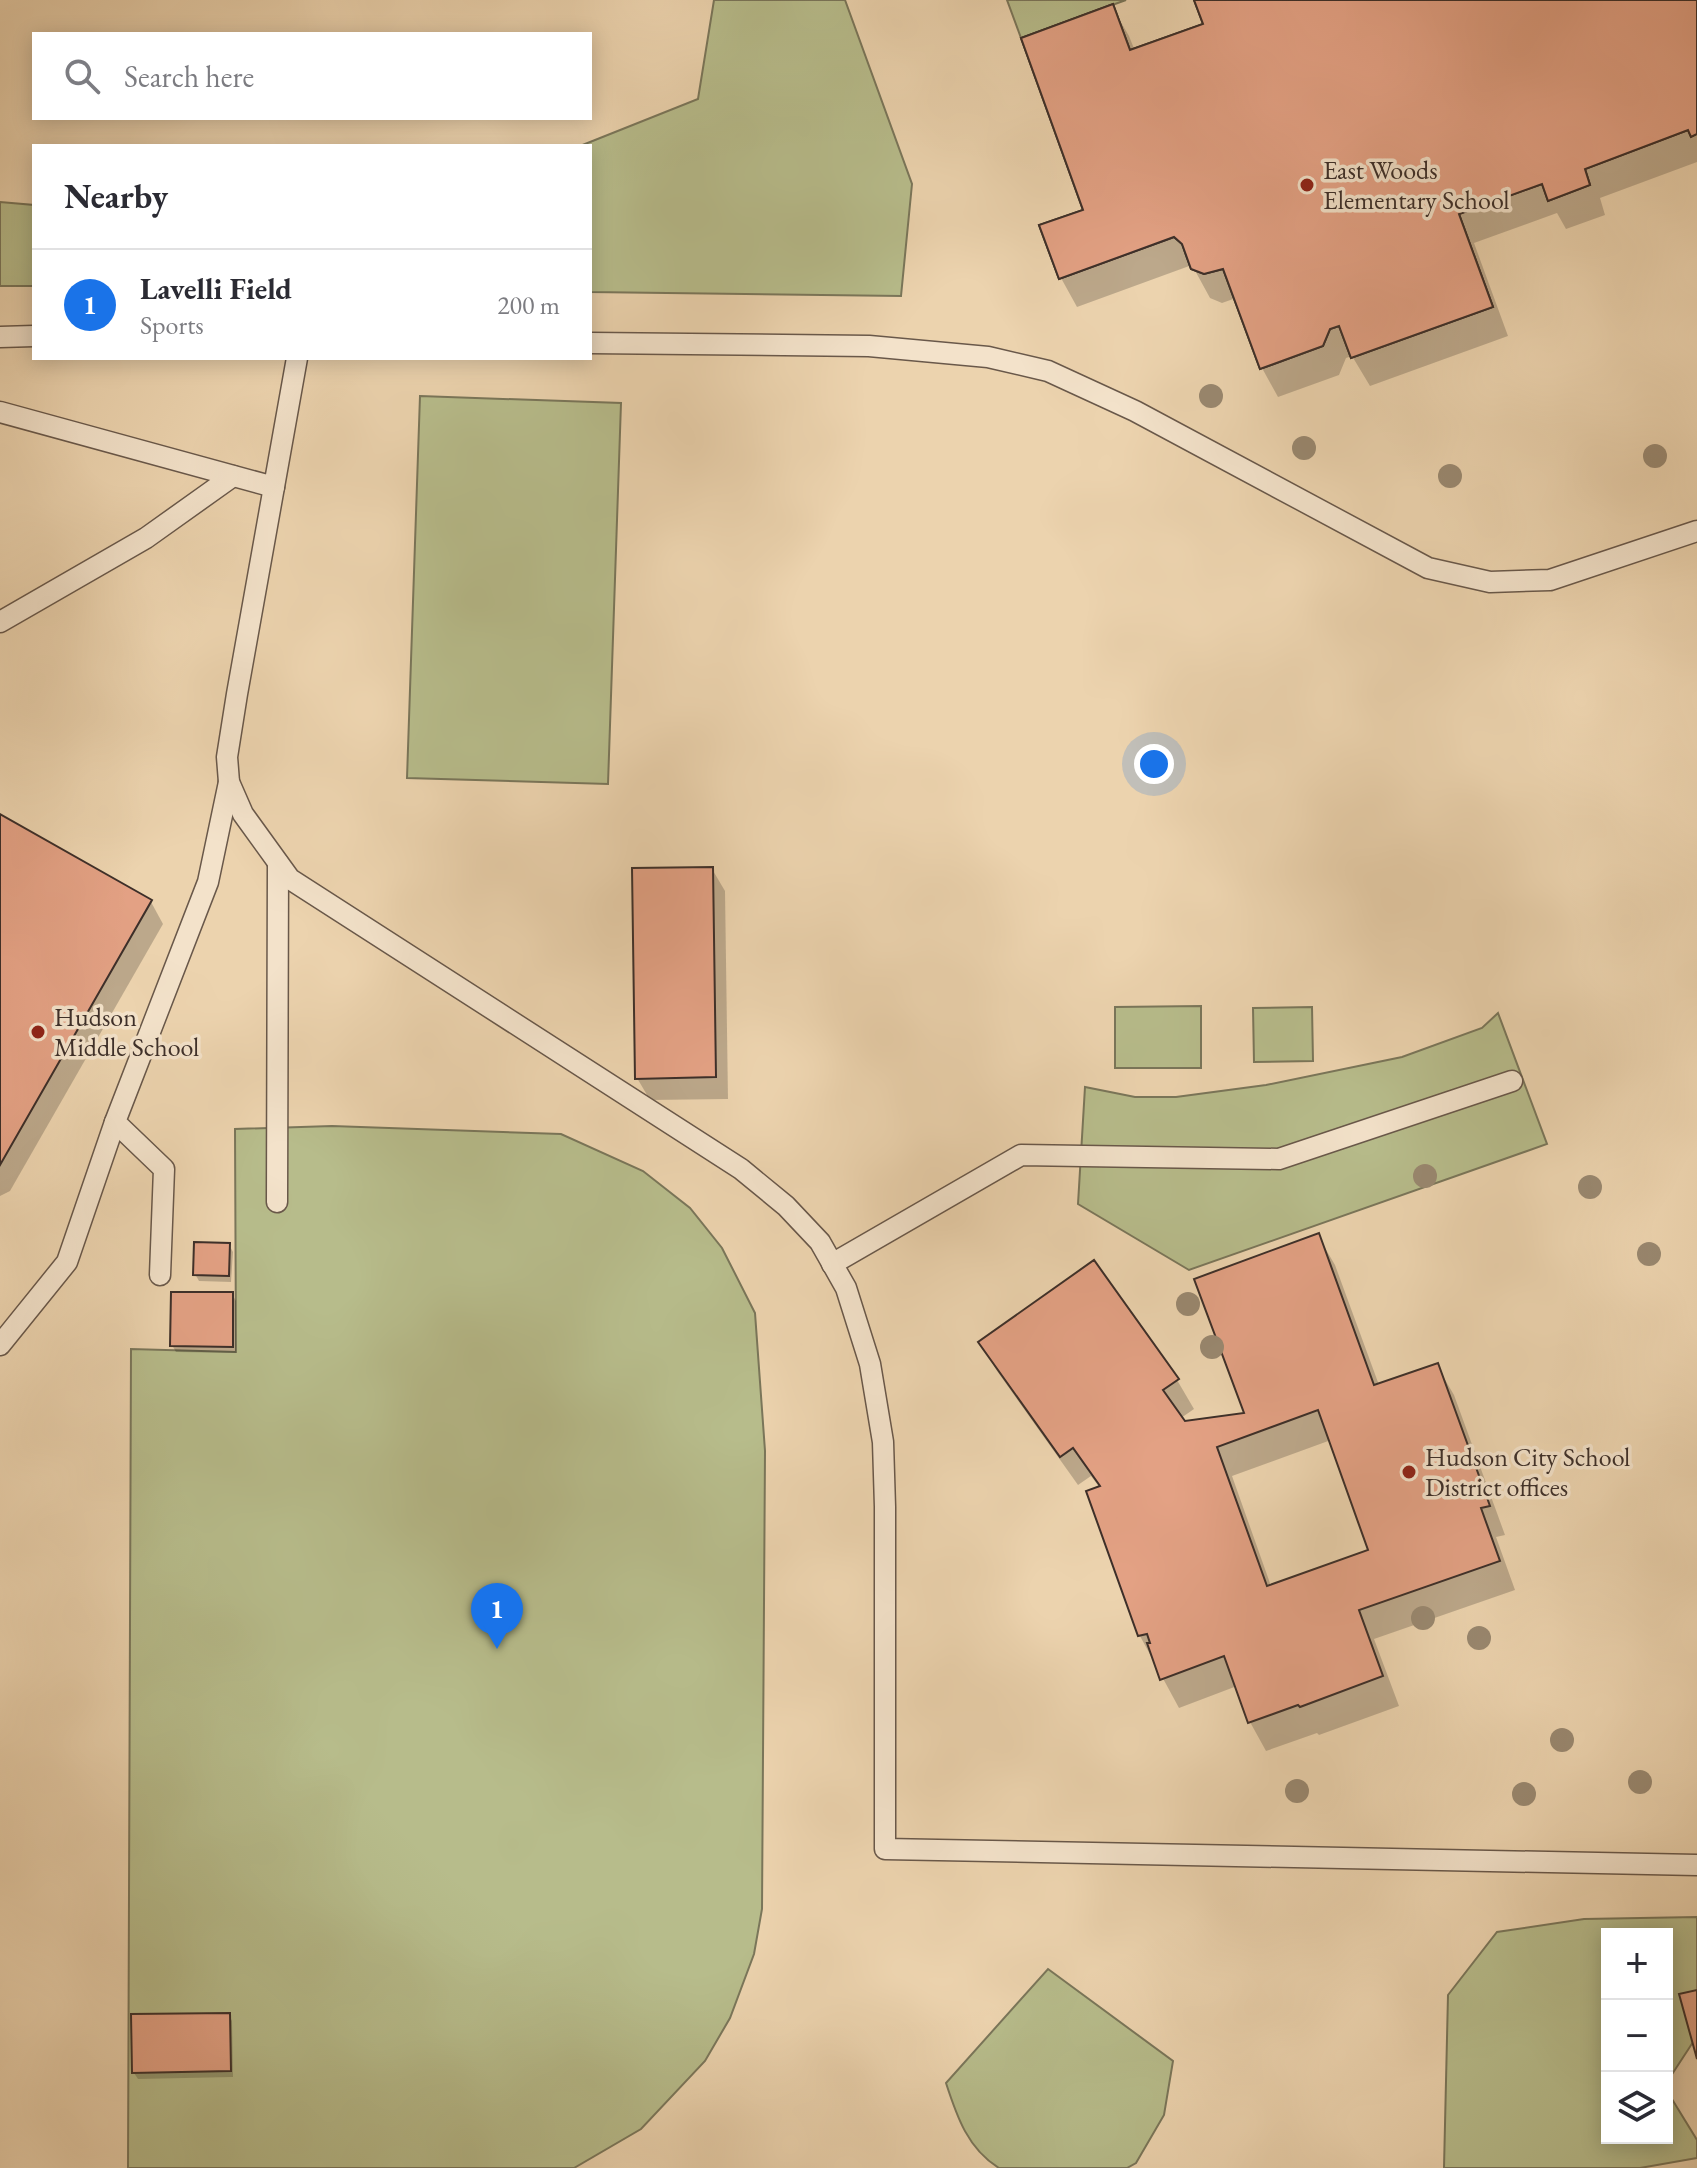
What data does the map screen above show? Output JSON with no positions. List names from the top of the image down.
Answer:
{
  "places": ["East Woods Elementary School", "Hudson Middle School", "Hudson City School District offices"],
  "page": {
    "search": "Search here",
    "heading": "Nearby",
    "list": [
      {
        "mark": "1",
        "name": "Lavelli Field",
        "note": "Sports",
        "value": "200 m"
      }
    ],
    "pins": "1",
    "map_buttons": ["+", "−"]
  }
}
